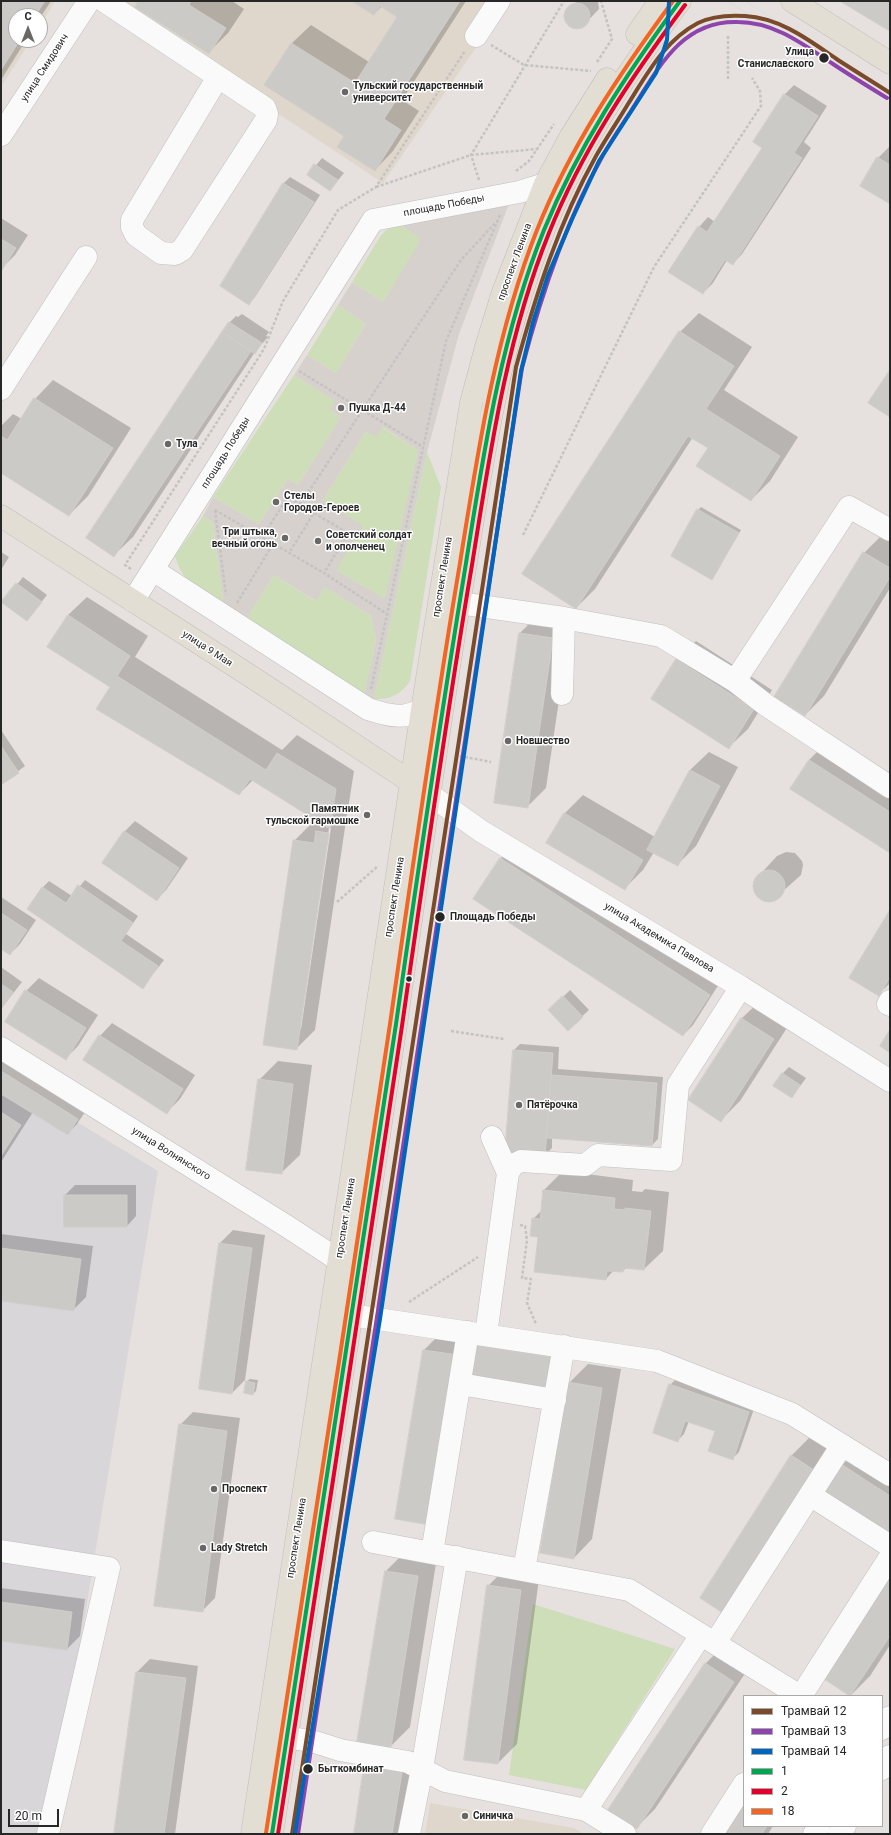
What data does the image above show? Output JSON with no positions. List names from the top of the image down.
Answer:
{
  "streets": {
    "main road": ["проспект Ленина", "улица 9 Мая"],
    "street": [
      "улица Смидович",
      "площадь Победы",
      "улица Академика Павлова",
      "улица Волнянского"
    ]
  },
  "crossings": [
    ["площадь Победы", "проспект Ленина"],
    ["площадь Победы", "улица 9 Мая"],
    ["проспект Ленина", "улица 9 Мая"],
    ["проспект Ленина", "улица Академика Павлова"],
    ["проспект Ленина", "улица Волнянского"],
    ["улица 9 Мая", "улица Академика Павлова"]
  ],
  "places": [
    "Улица Станиславского",
    "Тульский государственный университет",
    "Пушка Д-44",
    "Тула",
    "Стелы Городов-Героев",
    "Три штыка, вечный огонь",
    "Советский солдат и ополченец",
    "Новшество",
    "Памятник тульской гармошке",
    "Площадь Победы",
    "Пятёрочка",
    "Проспект",
    "Lady Stretch",
    "Быткомбинат",
    "Синичка"
  ],
  "lines": [
    "transit line 1",
    "transit line 18",
    "tram line 14",
    "transit line 2",
    "tram line 12",
    "tram line 13"
  ],
  "legend": [
    "Трамвай 12",
    "Трамвай 13",
    "Трамвай 14",
    "1",
    "2",
    "18"
  ],
  "scale_bar": "20 m",
  "north": "top"
}
